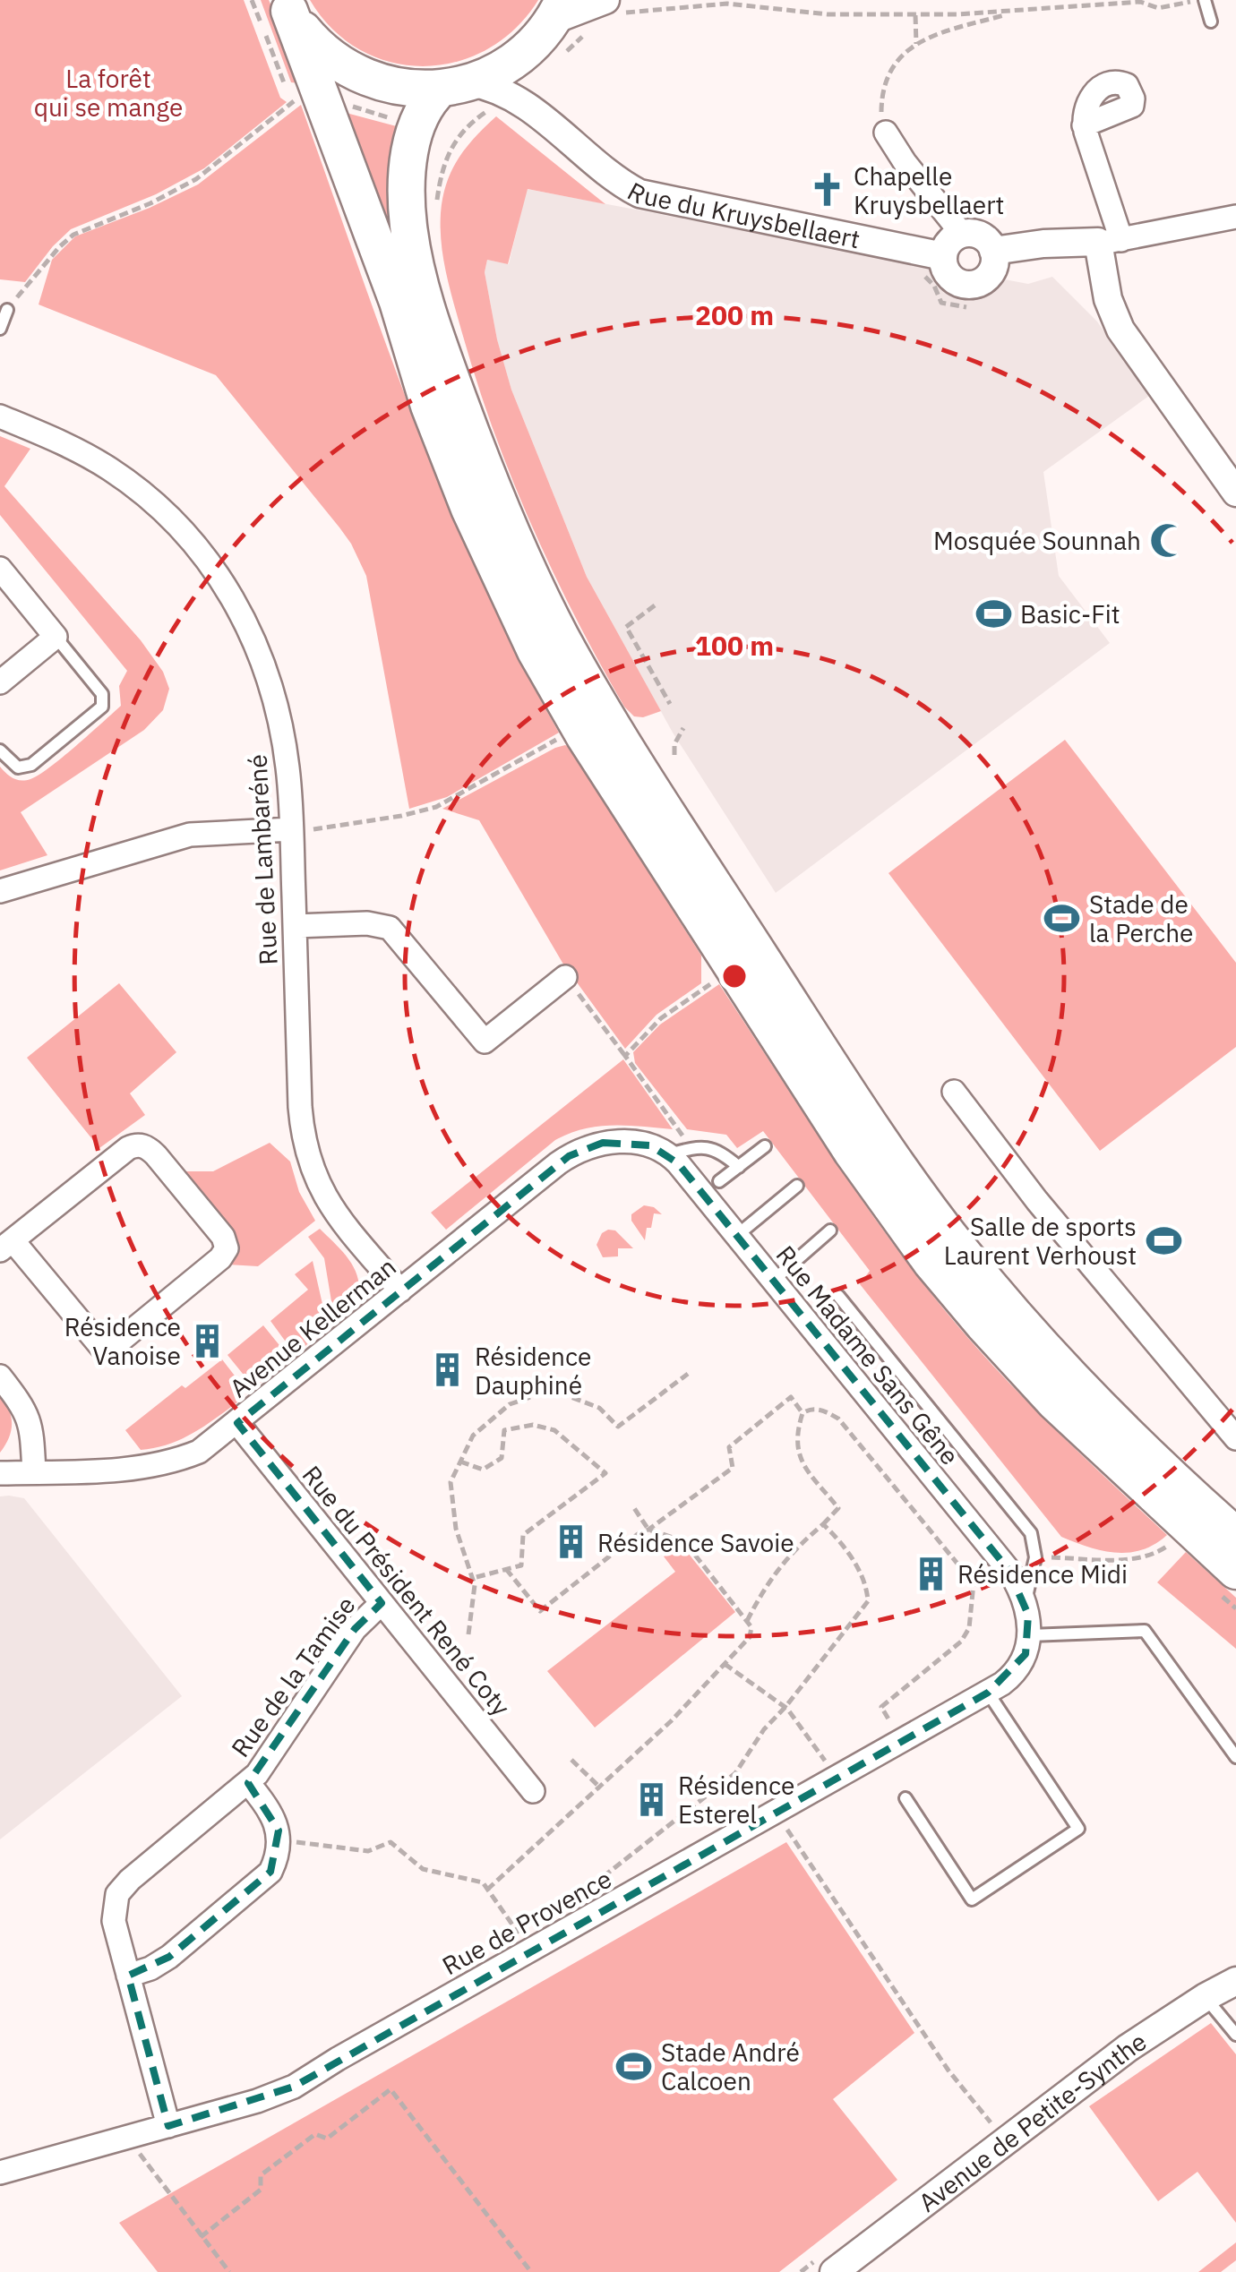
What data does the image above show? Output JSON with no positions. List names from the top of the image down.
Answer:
{
  "streets": {
    "street": [
      "Rue du Kruysbellaert",
      "Rue de Lambaréné",
      "Avenue Kellerman",
      "Rue Madame Sans Gêne",
      "Rue du Président René Coty",
      "Rue de la Tamise",
      "Rue de Provence",
      "Avenue de Petite-Synthe"
    ]
  },
  "crossings": [
    ["Rue de Lambaréné", "Avenue Kellerman"],
    ["Avenue Kellerman", "Rue Madame Sans Gêne"],
    ["Avenue Kellerman", "Rue du Président René Coty"],
    ["Rue Madame Sans Gêne", "Rue de Provence"],
    ["Rue du Président René Coty", "Rue de la Tamise"],
    ["Rue de la Tamise", "Rue de Provence"]
  ],
  "parks": ["La forêt qui se mange"],
  "places": {
    "church": ["Chapelle Kruysbellaert"],
    "mosque": ["Mosquée Sounnah"],
    "sports": [
      "Basic-Fit",
      "Stade de la Perche",
      "Salle de sports Laurent Verhoust",
      "Stade André Calcoen"
    ],
    "building": [
      "Résidence Vanoise",
      "Résidence Dauphiné",
      "Résidence Savoie",
      "Résidence Midi",
      "Résidence Esterel"
    ]
  },
  "rings": ["200 m", "100 m"]
}
